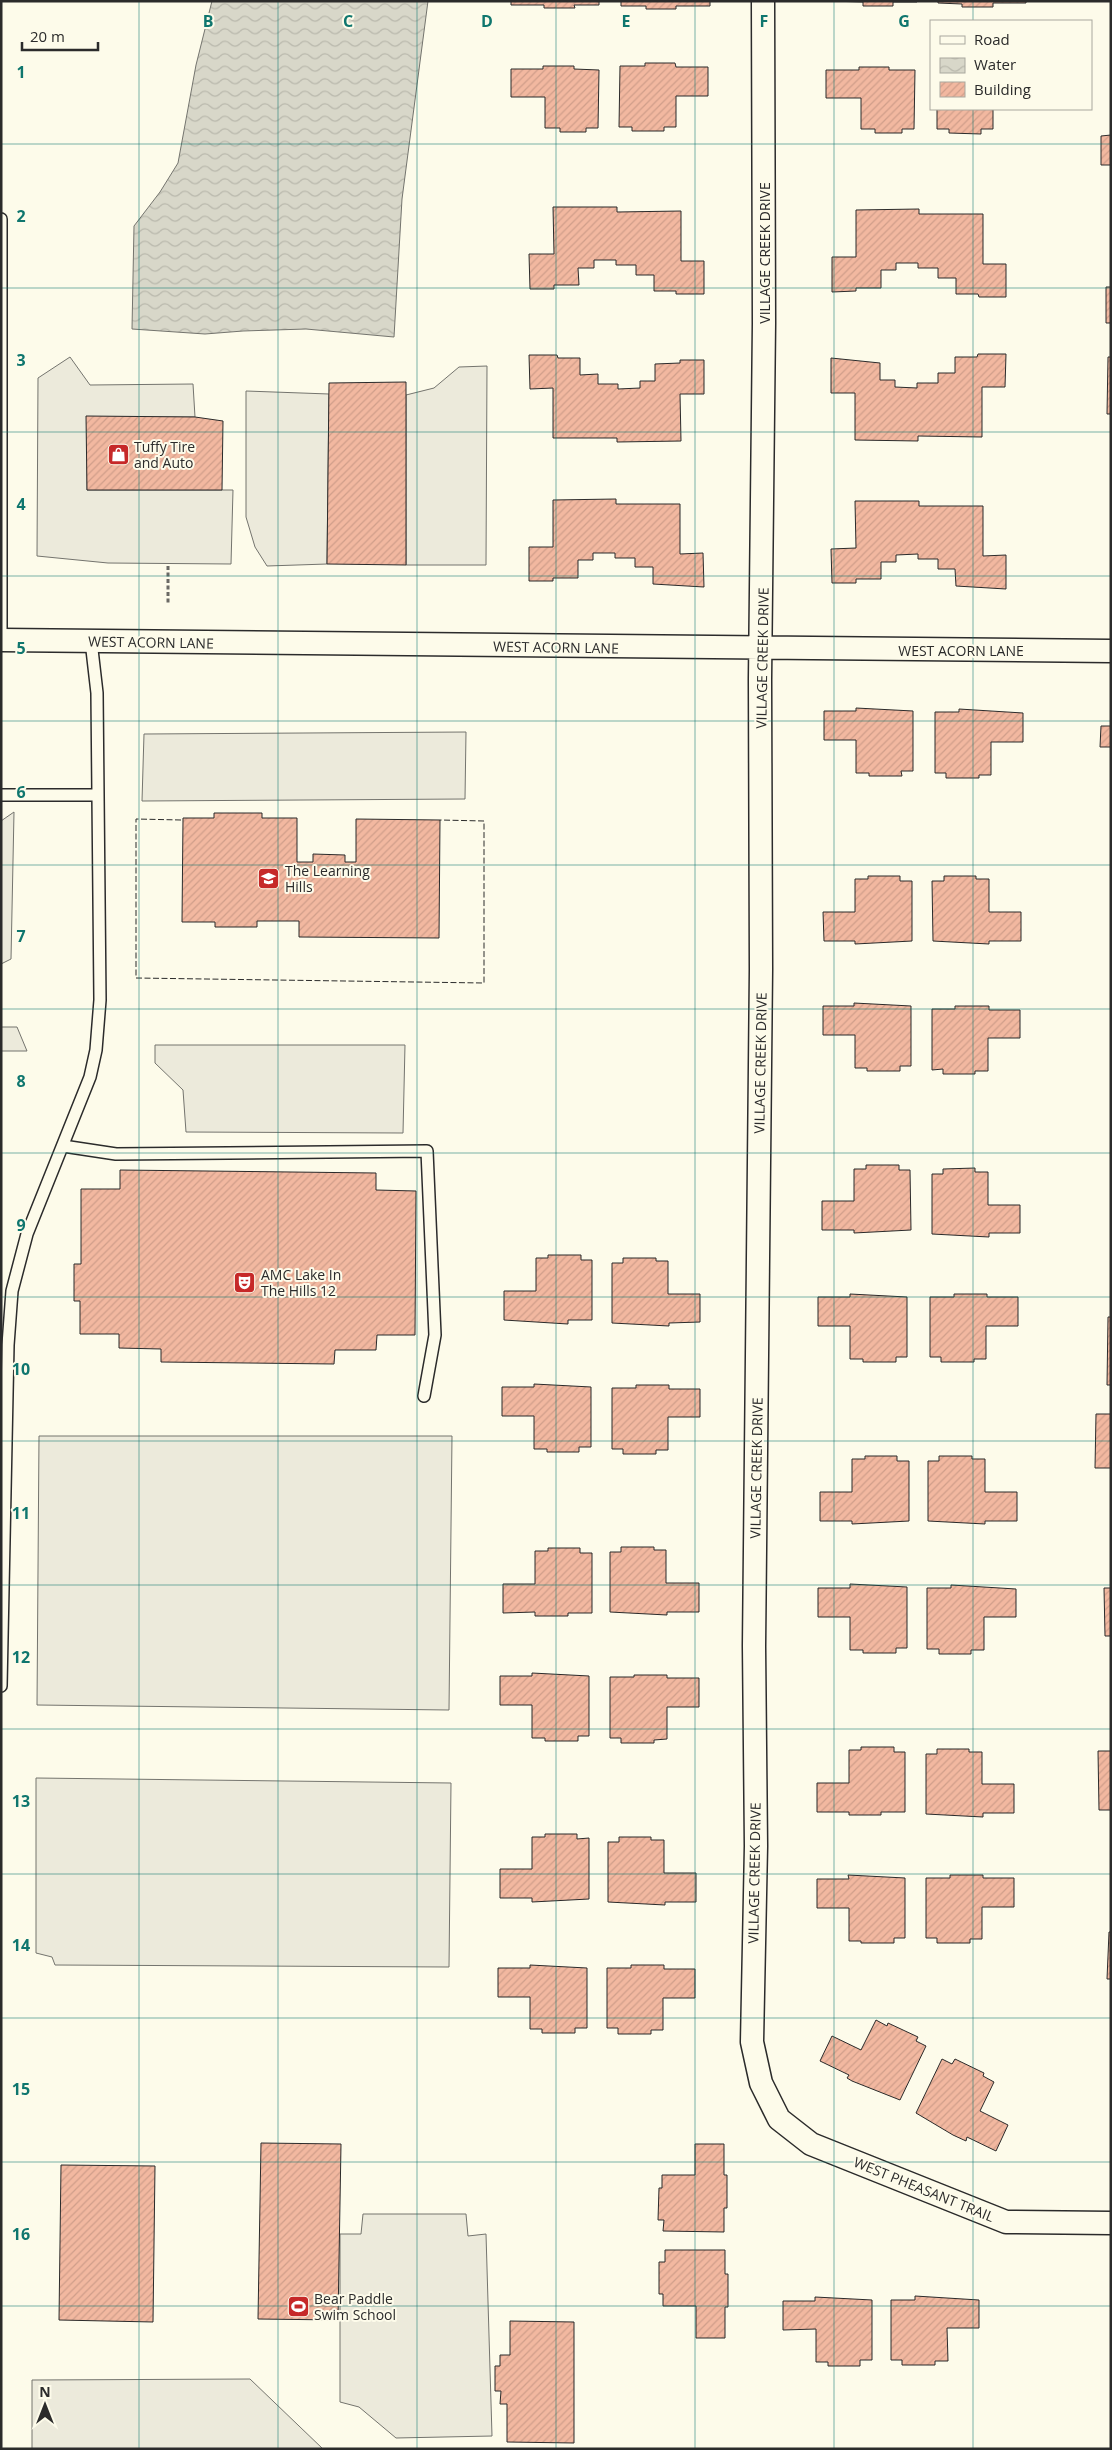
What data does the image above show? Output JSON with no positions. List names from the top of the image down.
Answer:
{
  "streets": {
    "street": ["VILLAGE CREEK DRIVE", "WEST ACORN LANE", "WEST PHEASANT TRAIL"]
  },
  "crossings": [
    ["VILLAGE CREEK DRIVE", "WEST ACORN LANE"],
    ["VILLAGE CREEK DRIVE", "WEST PHEASANT TRAIL"]
  ],
  "places": {
    "shop": ["Tuffy Tire and Auto"],
    "school or university": ["The Learning Hills"],
    "theatre": ["AMC Lake In The Hills 12"],
    "sports": ["Bear Paddle Swim School"]
  },
  "legend": ["Road", "Water", "Building"],
  "scale_bar": "20 m",
  "north": "top",
  "grid": {
    "columns": [
      "B",
      "C",
      "D",
      "E",
      "F",
      "G"
    ],
    "rows": [
      "1",
      "2",
      "3",
      "4",
      "5",
      "6",
      "7",
      "8",
      "9",
      "10",
      "11",
      "12",
      "13",
      "14",
      "15",
      "16"
    ]
  }
}
